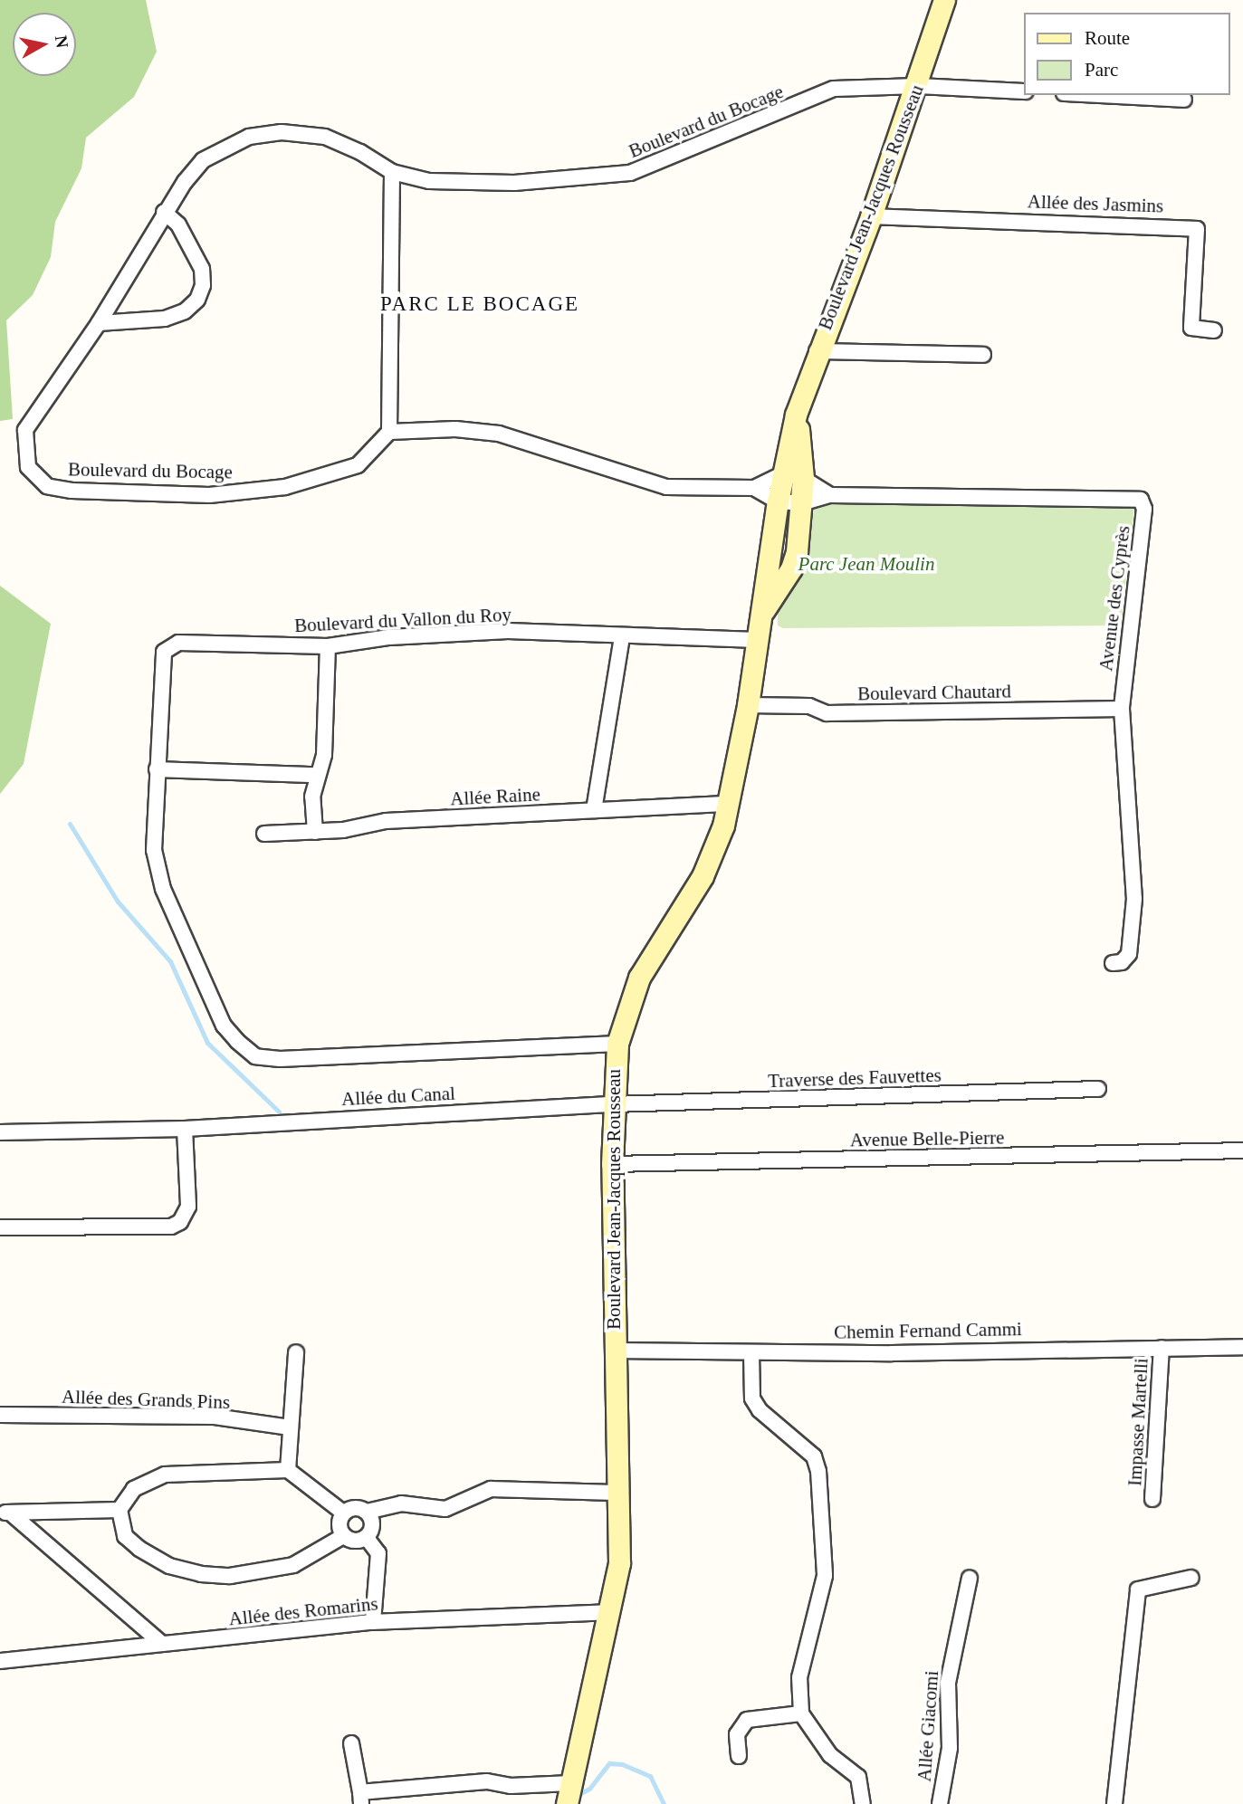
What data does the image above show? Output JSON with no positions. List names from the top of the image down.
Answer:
{
  "streets": {
    "street": [
      "Boulevard du Bocage",
      "Allée des Jasmins",
      "Boulevard Jean-Jacques Rousseau",
      "Avenue des Cyprès",
      "Boulevard du Vallon du Roy",
      "Boulevard Chautard",
      "Allée Raine",
      "Traverse des Fauvettes",
      "Allée du Canal",
      "Avenue Belle-Pierre",
      "Chemin Fernand Cammi",
      "Allée des Grands Pins",
      "Impasse Martelli",
      "Allée des Romarins",
      "Allée Giacomi"
    ]
  },
  "crossings": [
    ["Boulevard du Bocage", "Boulevard Jean-Jacques Rousseau"],
    ["Allée des Jasmins", "Boulevard Jean-Jacques Rousseau"],
    ["Boulevard Jean-Jacques Rousseau", "Avenue des Cyprès"],
    ["Boulevard Jean-Jacques Rousseau", "Boulevard du Vallon du Roy"],
    ["Boulevard Jean-Jacques Rousseau", "Boulevard Chautard"],
    ["Boulevard Jean-Jacques Rousseau", "Allée Raine"],
    ["Boulevard Jean-Jacques Rousseau", "Traverse des Fauvettes"],
    ["Boulevard Jean-Jacques Rousseau", "Allée du Canal"],
    ["Boulevard Jean-Jacques Rousseau", "Avenue Belle-Pierre"],
    ["Boulevard Jean-Jacques Rousseau", "Chemin Fernand Cammi"],
    ["Boulevard Jean-Jacques Rousseau", "Allée des Romarins"],
    ["Avenue des Cyprès", "Boulevard Chautard"],
    ["Traverse des Fauvettes", "Allée du Canal"],
    ["Chemin Fernand Cammi", "Impasse Martelli"]
  ],
  "districts": ["PARC LE BOCAGE"],
  "parks": ["Parc Jean Moulin"],
  "legend": ["Route", "Parc"],
  "north": "right"
}
